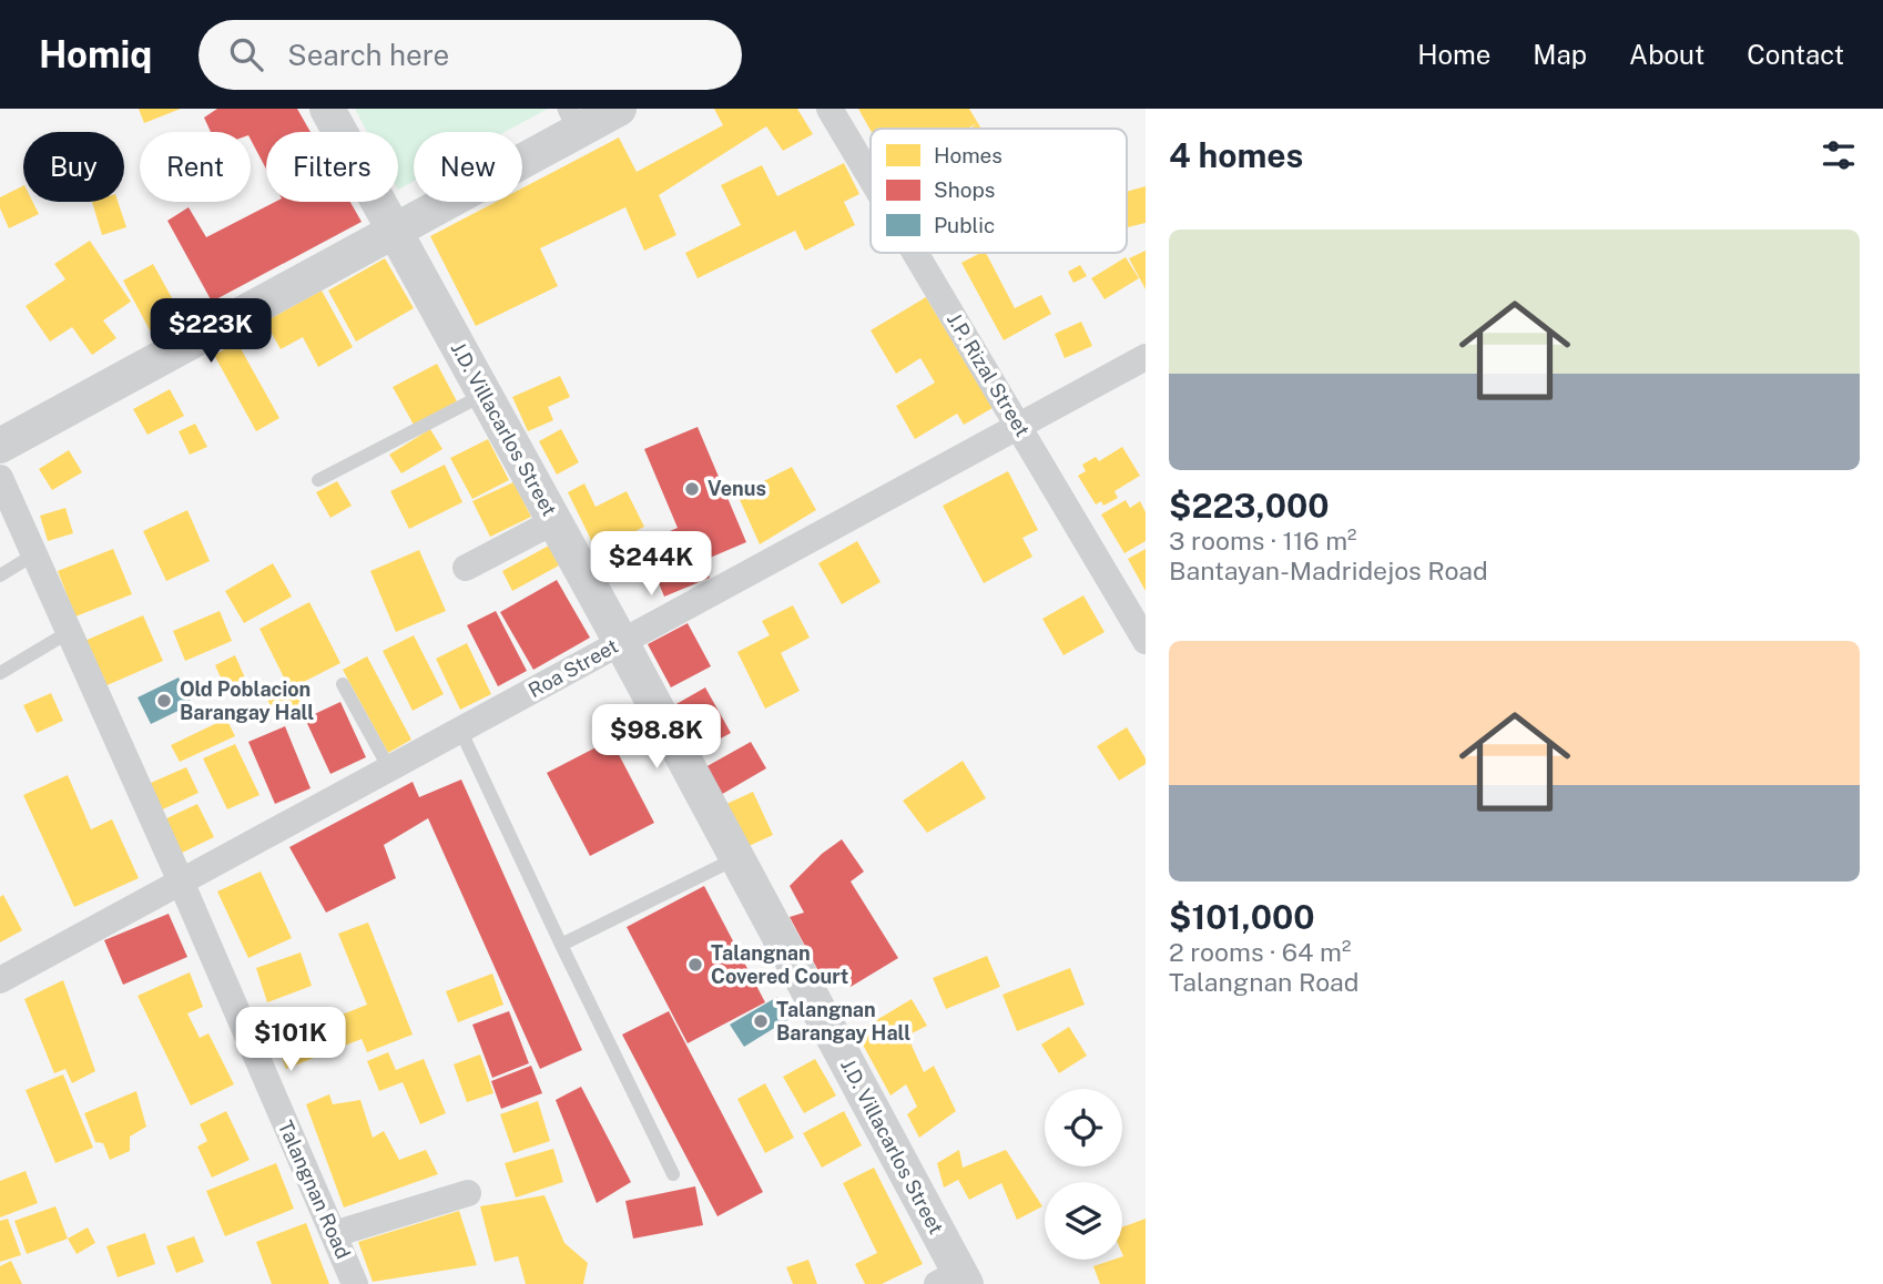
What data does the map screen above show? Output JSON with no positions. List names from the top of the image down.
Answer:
{
  "streets": {
    "street": [
      "J.P. Rizal Street",
      "J.D. Villacarlos Street",
      "Roa Street",
      "Talangnan Road"
    ]
  },
  "crossings": [
    ["J.P. Rizal Street", "Roa Street"],
    ["J.D. Villacarlos Street", "Roa Street"],
    ["Roa Street", "Talangnan Road"]
  ],
  "places": [
    "Venus",
    "Old Poblacion Barangay Hall",
    "Talangnan Covered Court",
    "Talangnan Barangay Hall"
  ],
  "legend": ["Homes", "Shops", "Public"],
  "page": {
    "header": "Homiq",
    "search": "Search here",
    "nav": [
      "Home",
      "Map",
      "About",
      "Contact"
    ],
    "heading": "4 homes",
    "chip": [
      "Buy",
      "Rent",
      "Filters",
      "New"
    ],
    "list": [
      {
        "name": "$223,000",
        "note": "3 rooms · 116 m² · Bantayan-Madridejos Road"
      },
      {
        "name": "$101,000",
        "note": "2 rooms · 64 m² · Talangnan Road"
      }
    ],
    "price": [
      "$223K",
      "$244K",
      "$98.8K",
      "$101K"
    ]
  }
}
